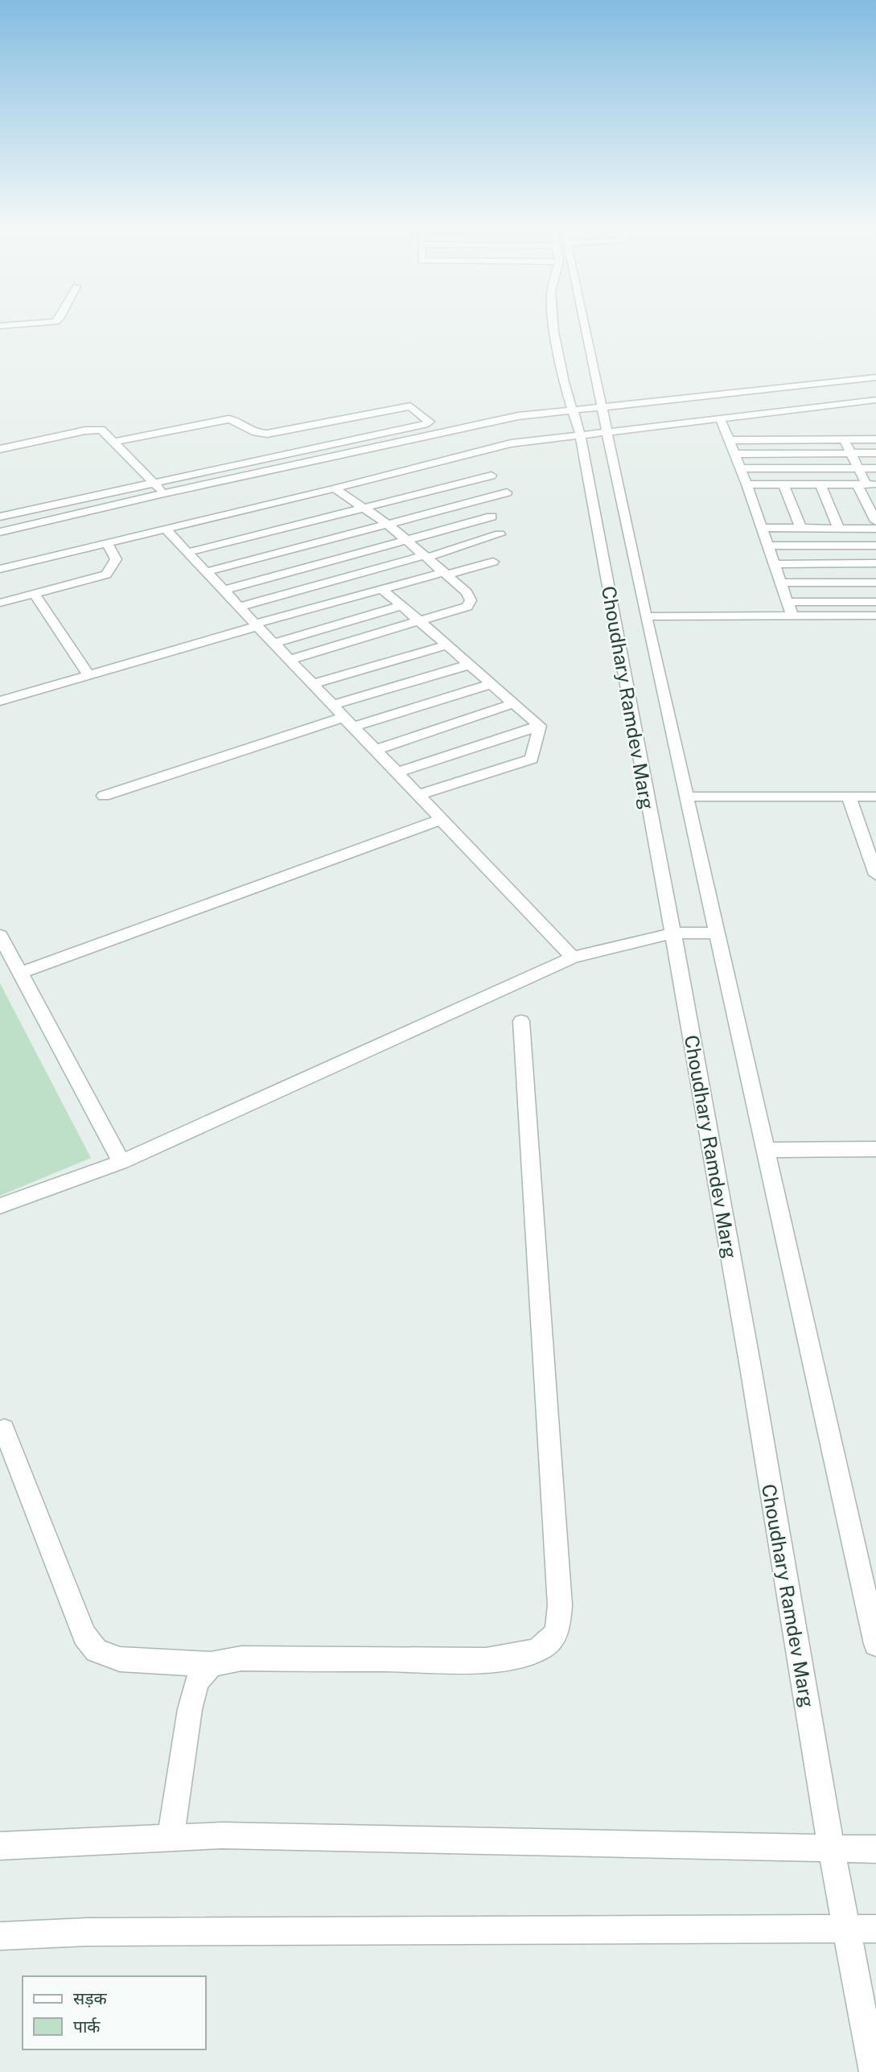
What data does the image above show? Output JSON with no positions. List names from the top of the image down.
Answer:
{
  "streets": {
    "street": ["Choudhary Ramdev Marg"]
  },
  "legend": ["सड़क", "पार्क"]
}
